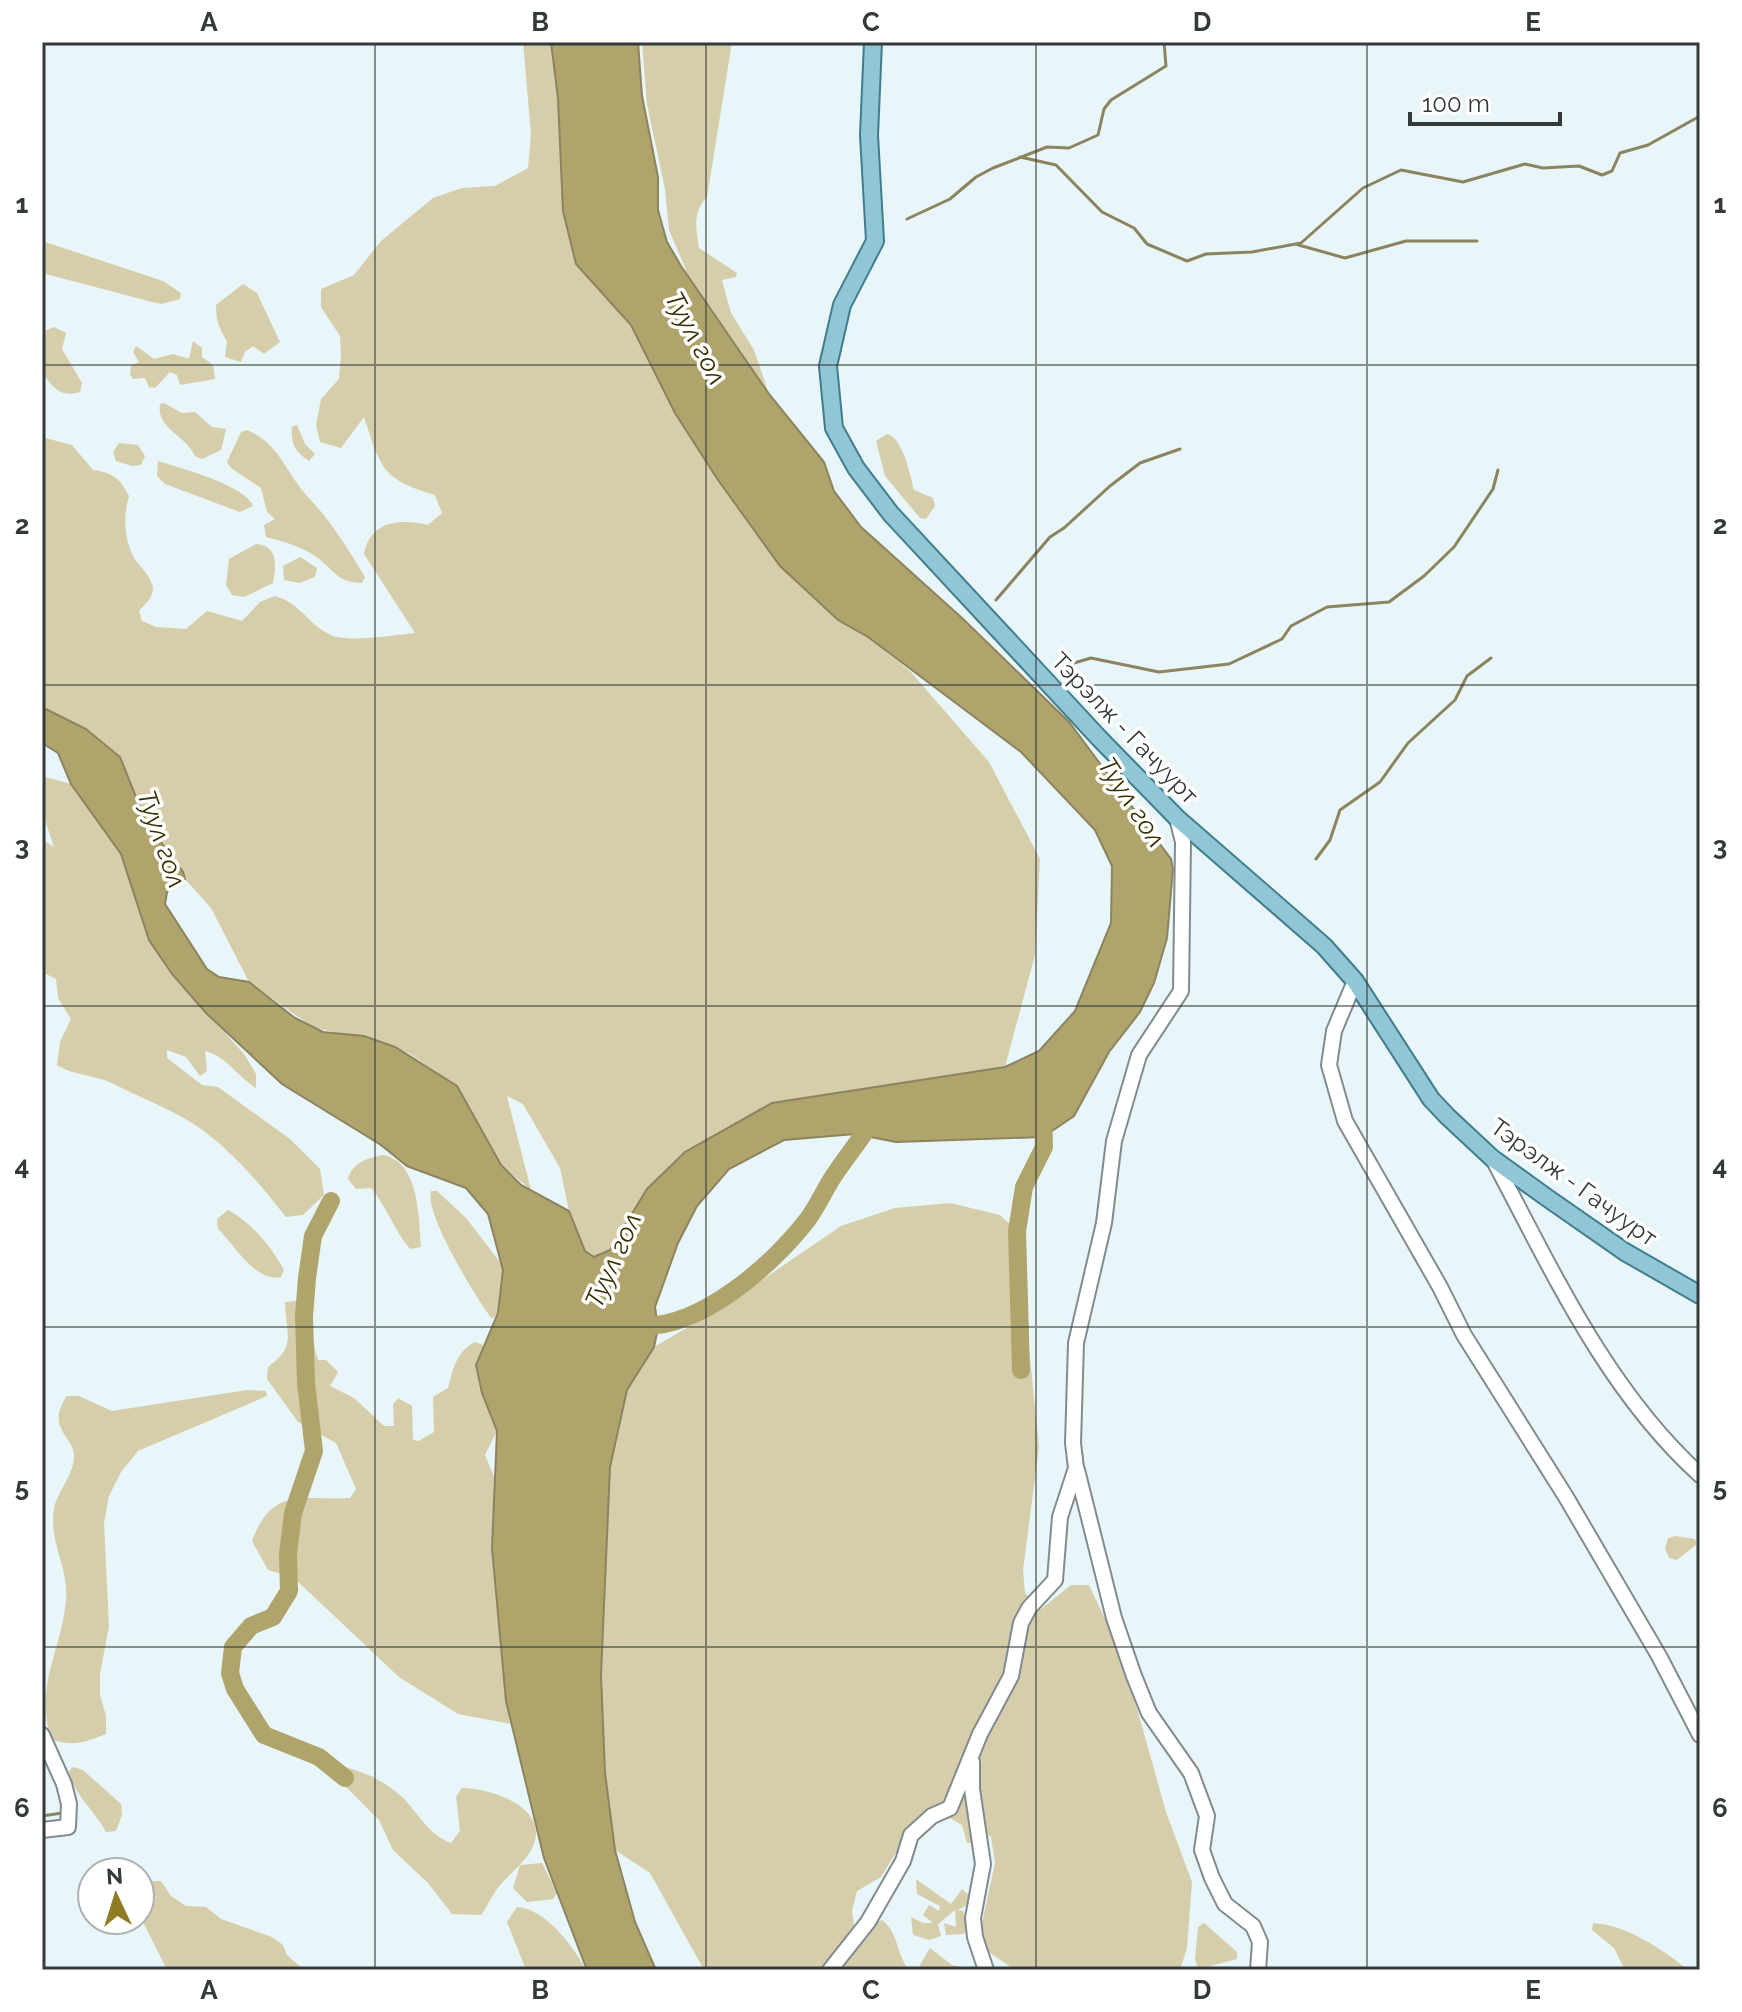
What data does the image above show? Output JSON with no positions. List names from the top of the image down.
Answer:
{
  "streets": {
    "main road": ["Тэрэлж - Гачуурт"]
  },
  "water": ["Туул гол"],
  "scale_bar": "100 m",
  "north": "top",
  "grid": {
    "columns": [
      "A",
      "B",
      "C",
      "D",
      "E"
    ],
    "rows": [
      "1",
      "2",
      "3",
      "4",
      "5",
      "6"
    ]
  }
}
